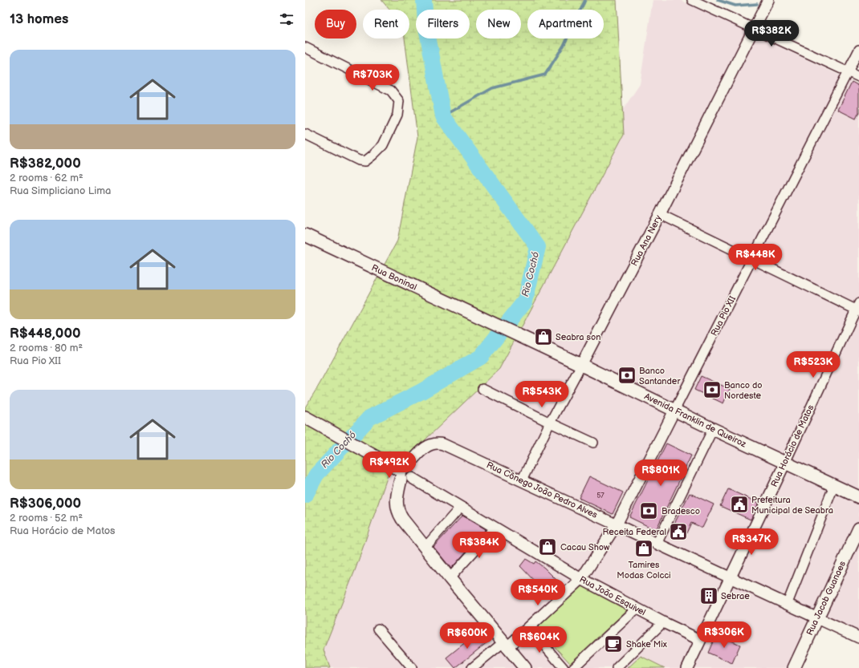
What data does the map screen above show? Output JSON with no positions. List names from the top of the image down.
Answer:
{
  "streets": {
    "main road": ["Rua Boninal", "Avenida Franklin de Queiroz", "Rua Jacob Guanaes"],
    "street": [
      "Rua Ana Nery",
      "Rua Pio XII",
      "Rua Horácio de Matos",
      "Rua Cônego João Pedro Alves",
      "Rua João Esquivel"
    ]
  },
  "crossings": [
    ["Rua Ana Nery", "Avenida Franklin de Queiroz"],
    ["Rua Ana Nery", "Rua Cônego João Pedro Alves"],
    ["Rua Boninal", "Avenida Franklin de Queiroz"],
    ["Rua Pio XII", "Avenida Franklin de Queiroz"],
    ["Rua Pio XII", "Rua Cônego João Pedro Alves"],
    ["Rua Pio XII", "Rua João Esquivel"],
    ["Avenida Franklin de Queiroz", "Rua Horácio de Matos"],
    ["Rua Horácio de Matos", "Rua Cônego João Pedro Alves"],
    ["Rua Horácio de Matos", "Rua João Esquivel"],
    ["Rua Cônego João Pedro Alves", "Rua João Esquivel"],
    ["Rua Cônego João Pedro Alves", "Rua Jacob Guanaes"]
  ],
  "water": ["Rio Cochó"],
  "places": {
    "shop": ["Seabra son", "Cacau Show", "Tamires Modas Colcci"],
    "bank": ["Banco Santander", "Banco do Nordeste", "Bradesco"],
    "public building": ["Prefeitura Municipal de Seabra", "Receita Federal"],
    "building": ["Sebrae"],
    "cafe": ["Shake Mix"]
  },
  "house_numbers": ["57"],
  "page": {
    "heading": "13 homes",
    "chip": [
      "Buy",
      "Rent",
      "Filters",
      "New",
      "Apartment"
    ],
    "price": [
      "R$382K",
      "R$703K",
      "R$448K",
      "R$523K",
      "R$543K",
      "R$492K",
      "R$801K",
      "R$347K",
      "R$384K",
      "R$540K",
      "R$306K",
      "R$600K",
      "R$604K"
    ],
    "list": [
      {
        "name": "R$382,000",
        "note": "2 rooms · 62 m² · Rua Simpliciano Lima"
      },
      {
        "name": "R$448,000",
        "note": "2 rooms · 80 m² · Rua Pio XII"
      },
      {
        "name": "R$306,000",
        "note": "2 rooms · 52 m² · Rua Horácio de Matos"
      }
    ]
  }
}
